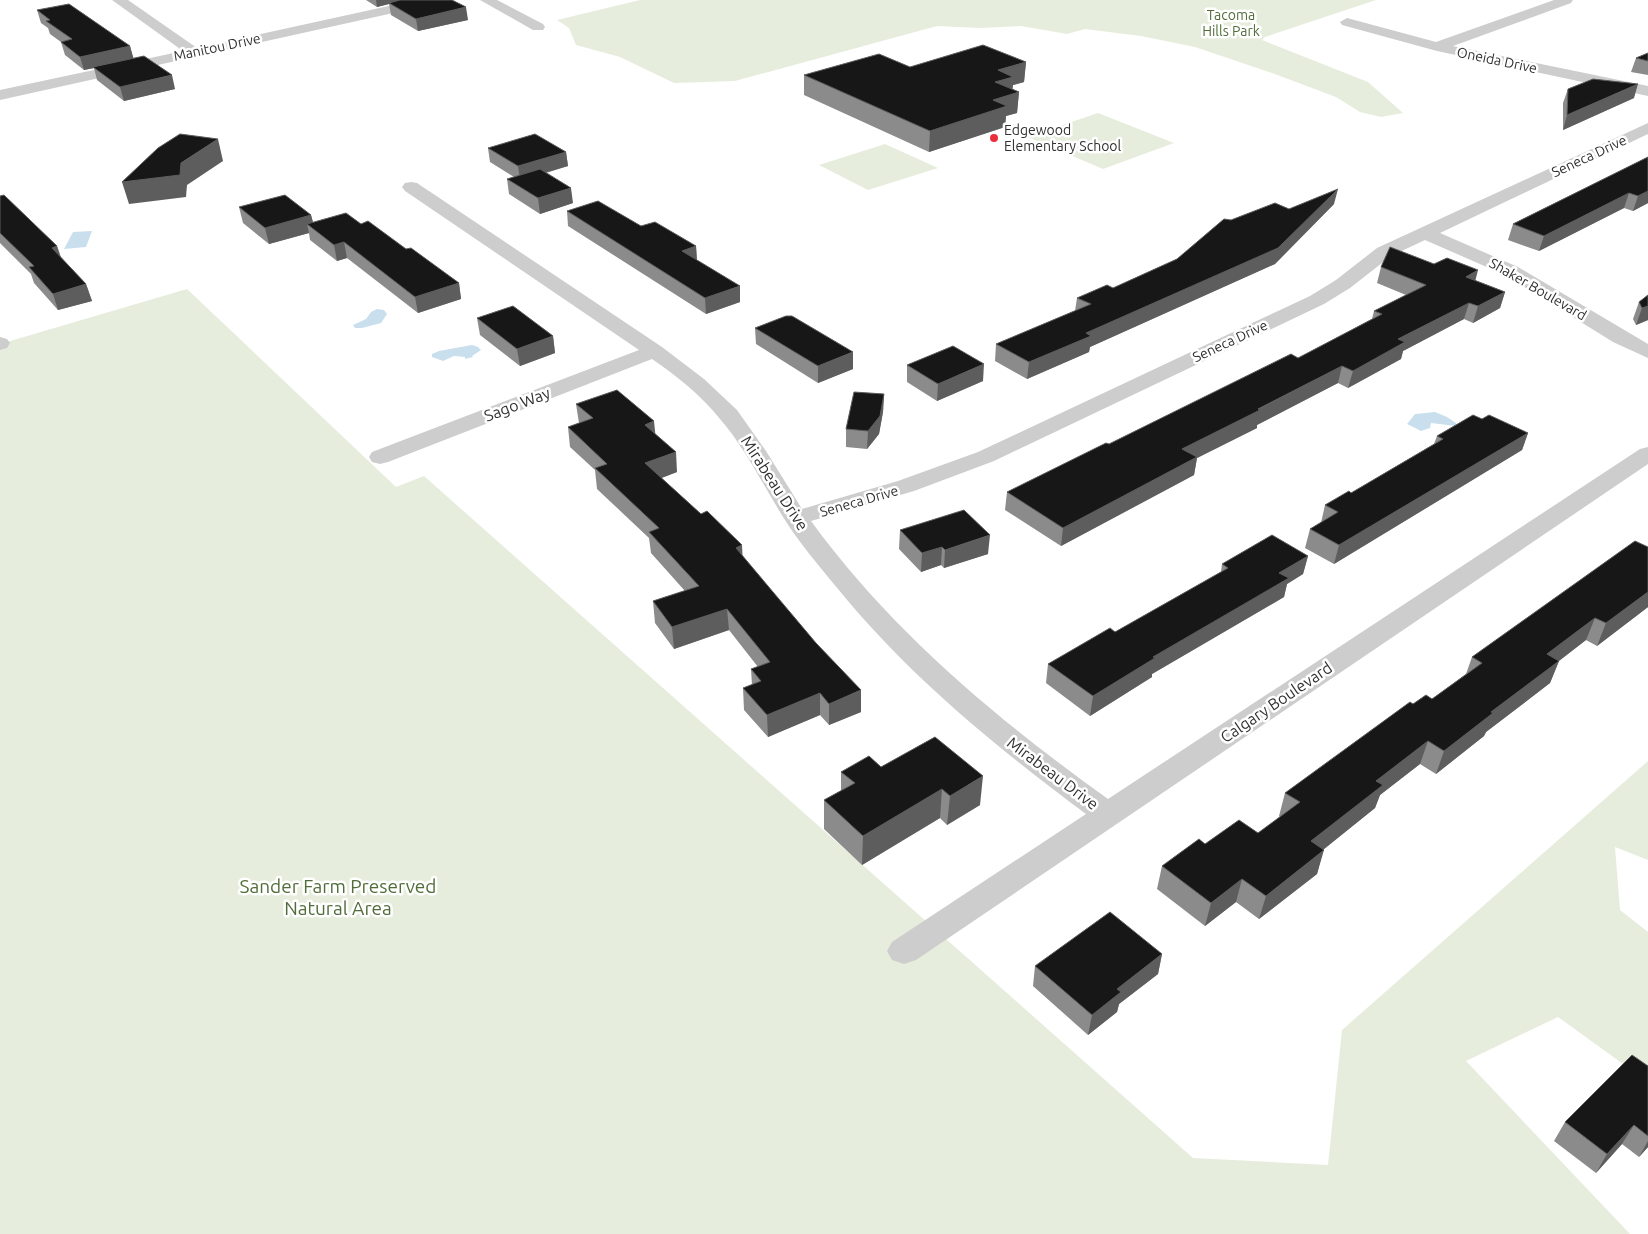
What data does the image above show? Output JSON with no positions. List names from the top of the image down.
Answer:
{
  "streets": {
    "street": [
      "Manitou Drive",
      "Oneida Drive",
      "Seneca Drive",
      "Shaker Boulevard",
      "Sago Way",
      "Mirabeau Drive",
      "Calgary Boulevard"
    ]
  },
  "crossings": [
    ["Seneca Drive", "Shaker Boulevard"],
    ["Seneca Drive", "Mirabeau Drive"],
    ["Sago Way", "Mirabeau Drive"],
    ["Mirabeau Drive", "Calgary Boulevard"]
  ],
  "parks": ["Tacoma Hills Park", "Sander Farm Preserved Natural Area"],
  "places": ["Edgewood Elementary School"]
}
